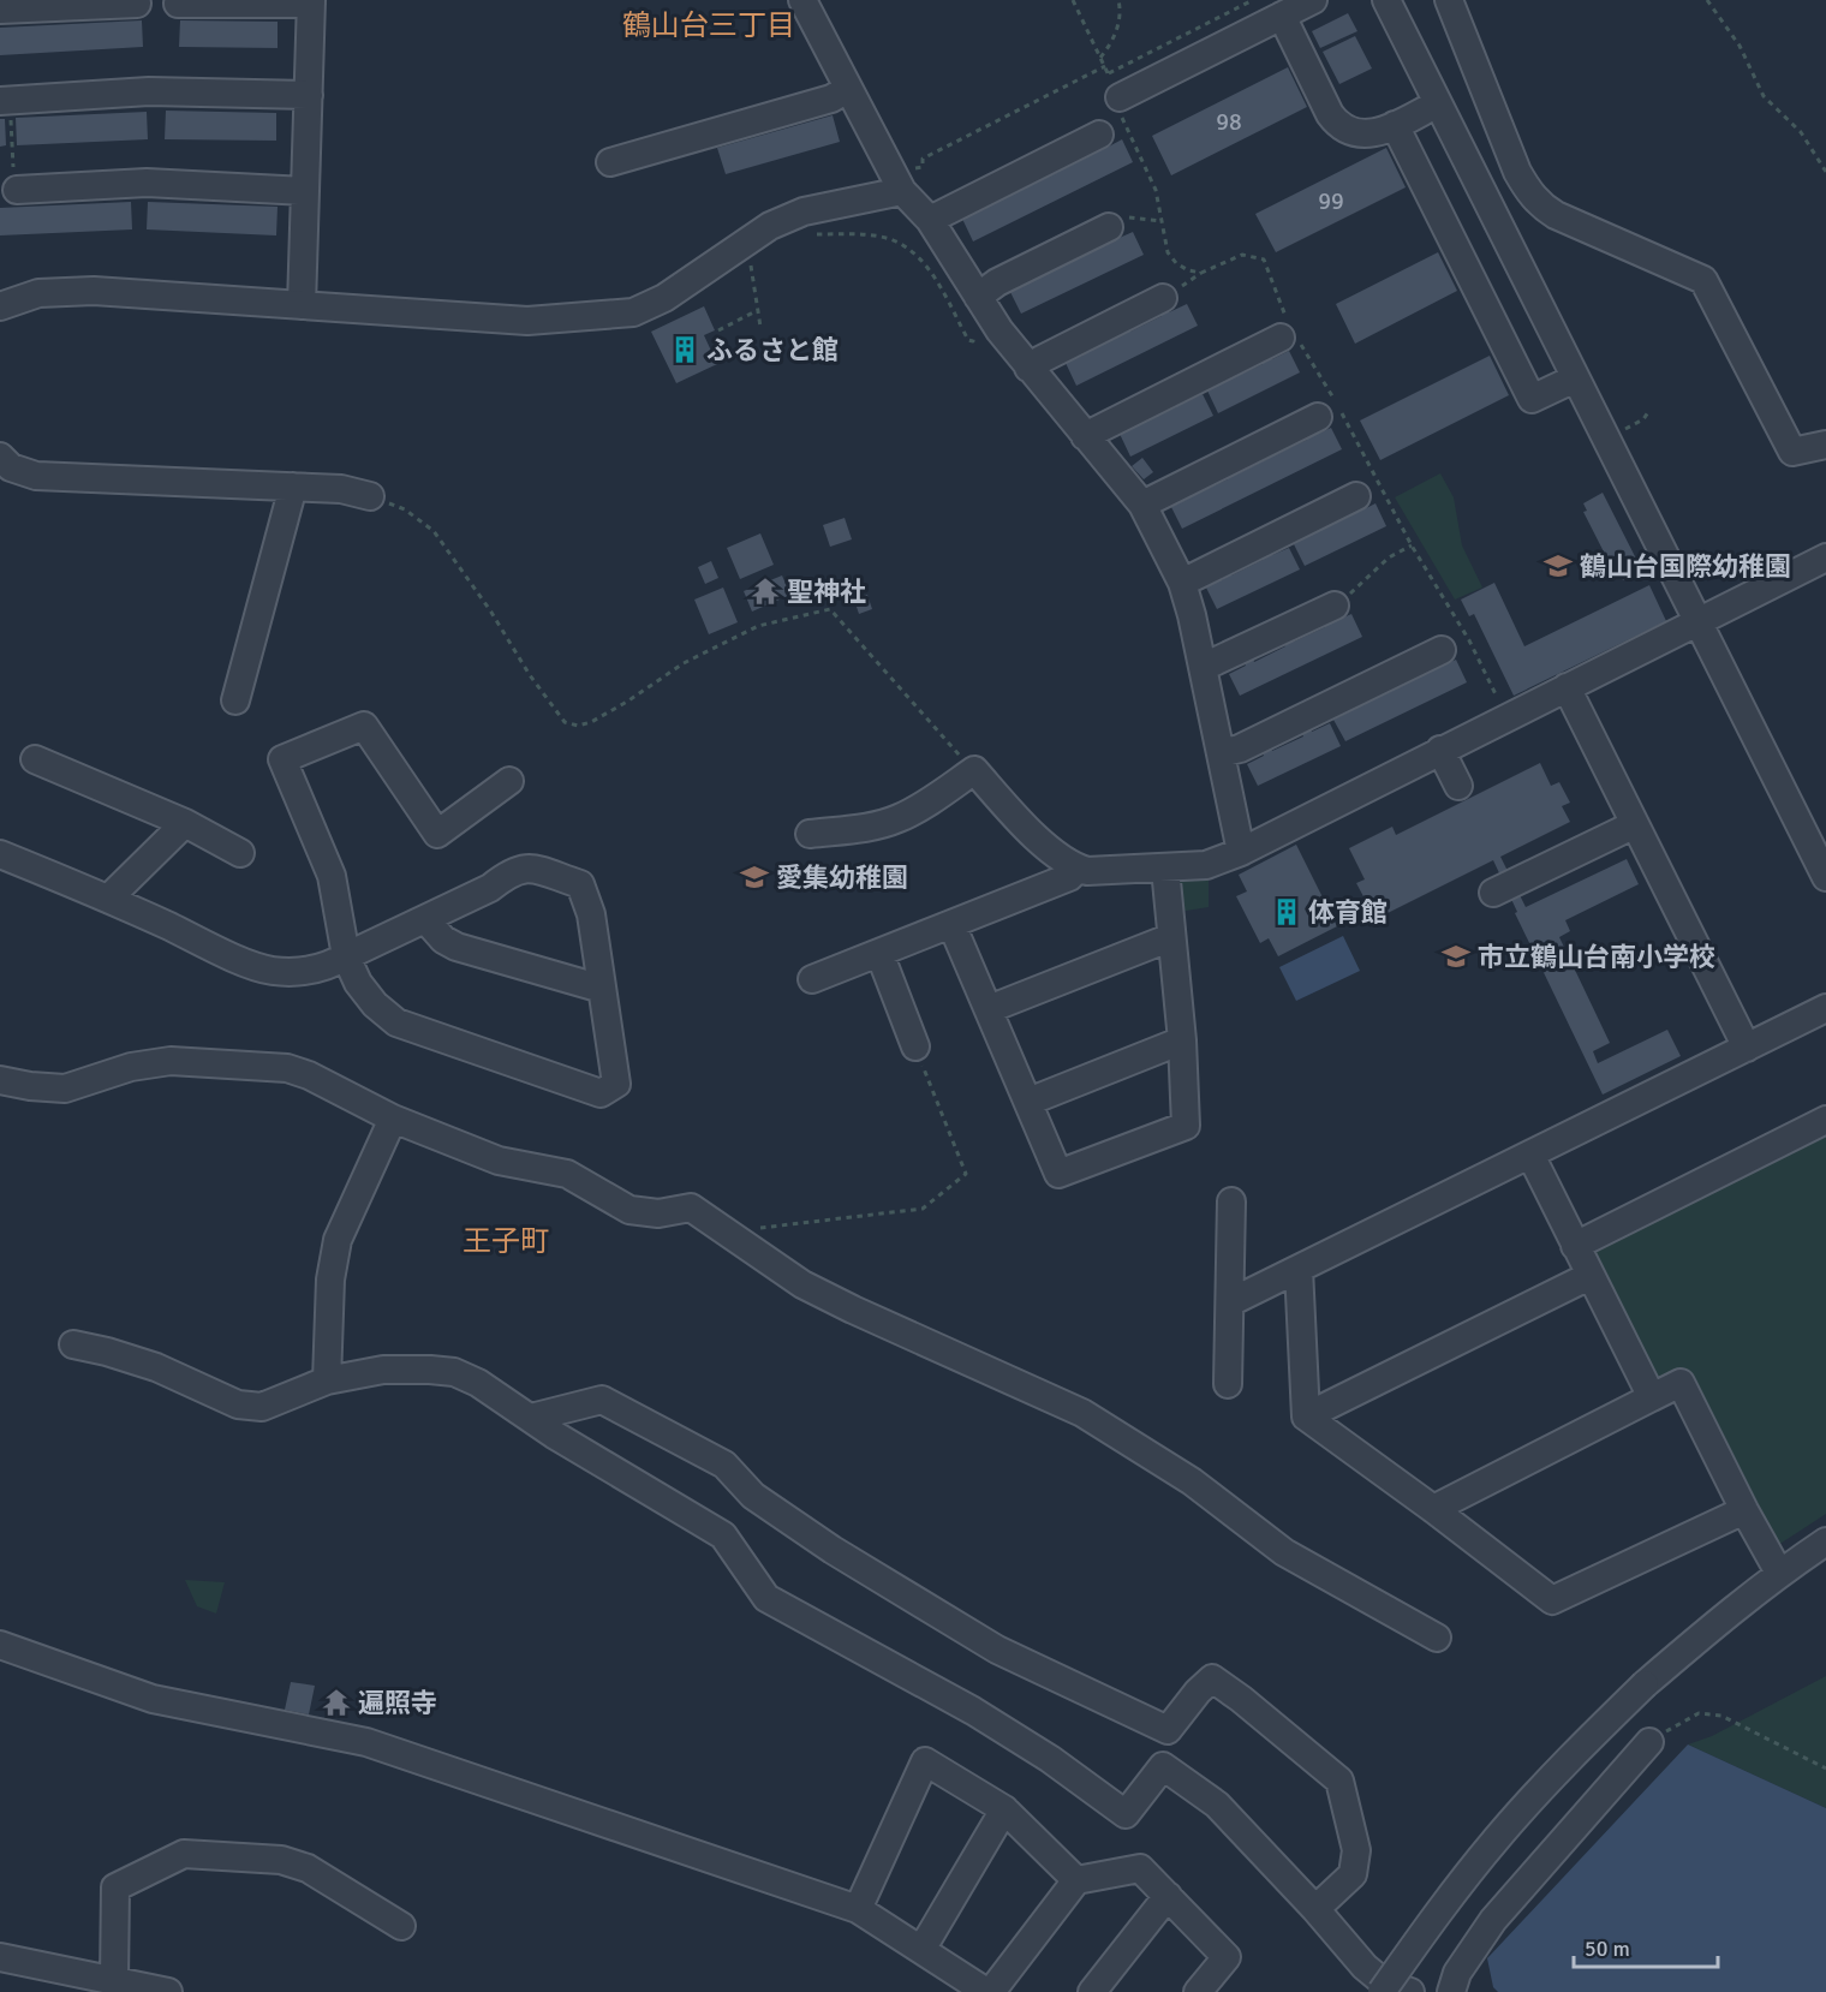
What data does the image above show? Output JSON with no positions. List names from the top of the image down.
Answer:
{
  "districts": ["鶴山台三丁目", "王子町"],
  "places": {
    "building": ["ふるさと館", "体育館"],
    "school or university": ["鶴山台国際幼稚園", "愛集幼稚園", "市立鶴山台南小学校"],
    "temple": ["聖神社", "遍照寺"]
  },
  "house_numbers": ["98", "99"],
  "scale_bar": "50 m"
}
